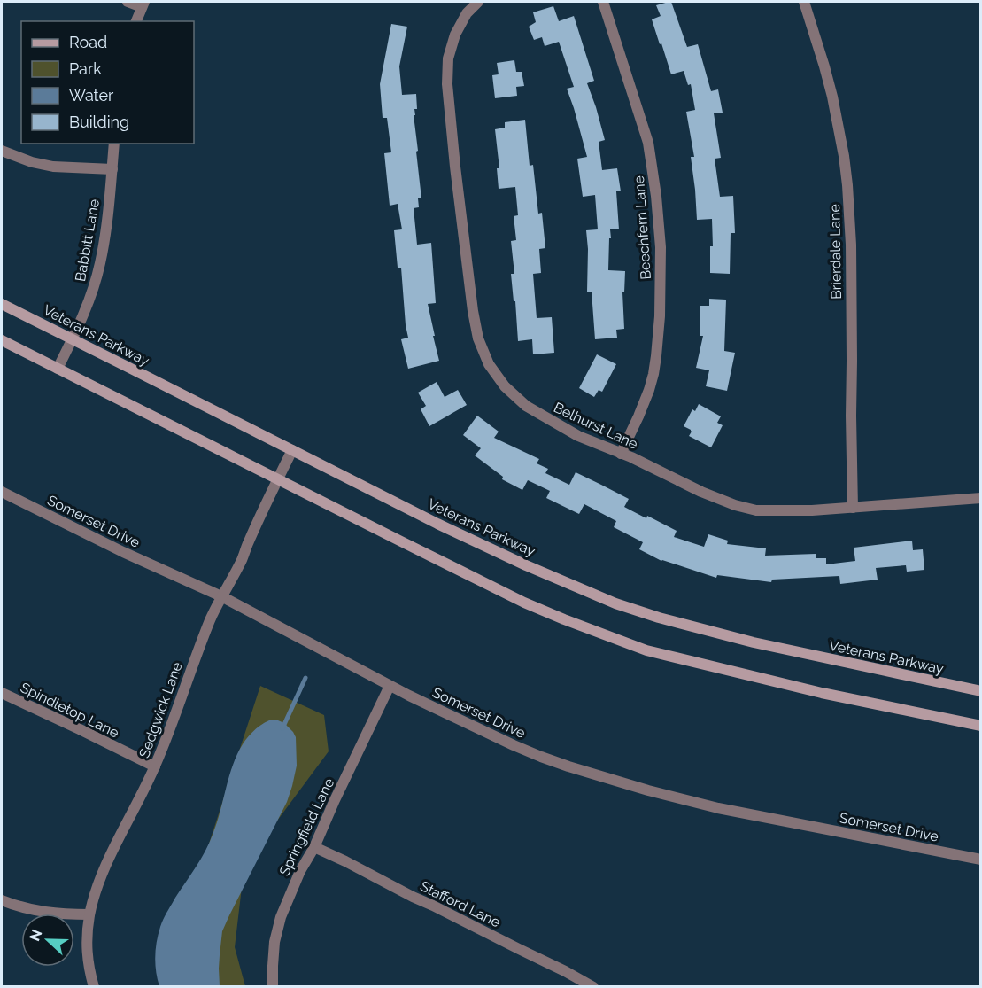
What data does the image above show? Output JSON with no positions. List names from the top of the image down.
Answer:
{
  "streets": {
    "main road": ["Veterans Parkway"],
    "street": [
      "Beechfern Lane",
      "Babbitt Lane",
      "Brierdale Lane",
      "Belhurst Lane",
      "Somerset Drive",
      "Spindletop Lane",
      "Sedgwick Lane",
      "Springfield Lane",
      "Stafford Lane"
    ]
  },
  "crossings": [
    ["Beechfern Lane", "Belhurst Lane"],
    ["Babbitt Lane", "Veterans Parkway"],
    ["Brierdale Lane", "Belhurst Lane"],
    ["Veterans Parkway", "Sedgwick Lane"],
    ["Somerset Drive", "Sedgwick Lane"],
    ["Somerset Drive", "Springfield Lane"],
    ["Spindletop Lane", "Sedgwick Lane"],
    ["Springfield Lane", "Stafford Lane"]
  ],
  "legend": [
    "Road",
    "Park",
    "Water",
    "Building"
  ],
  "north": "left"
}
